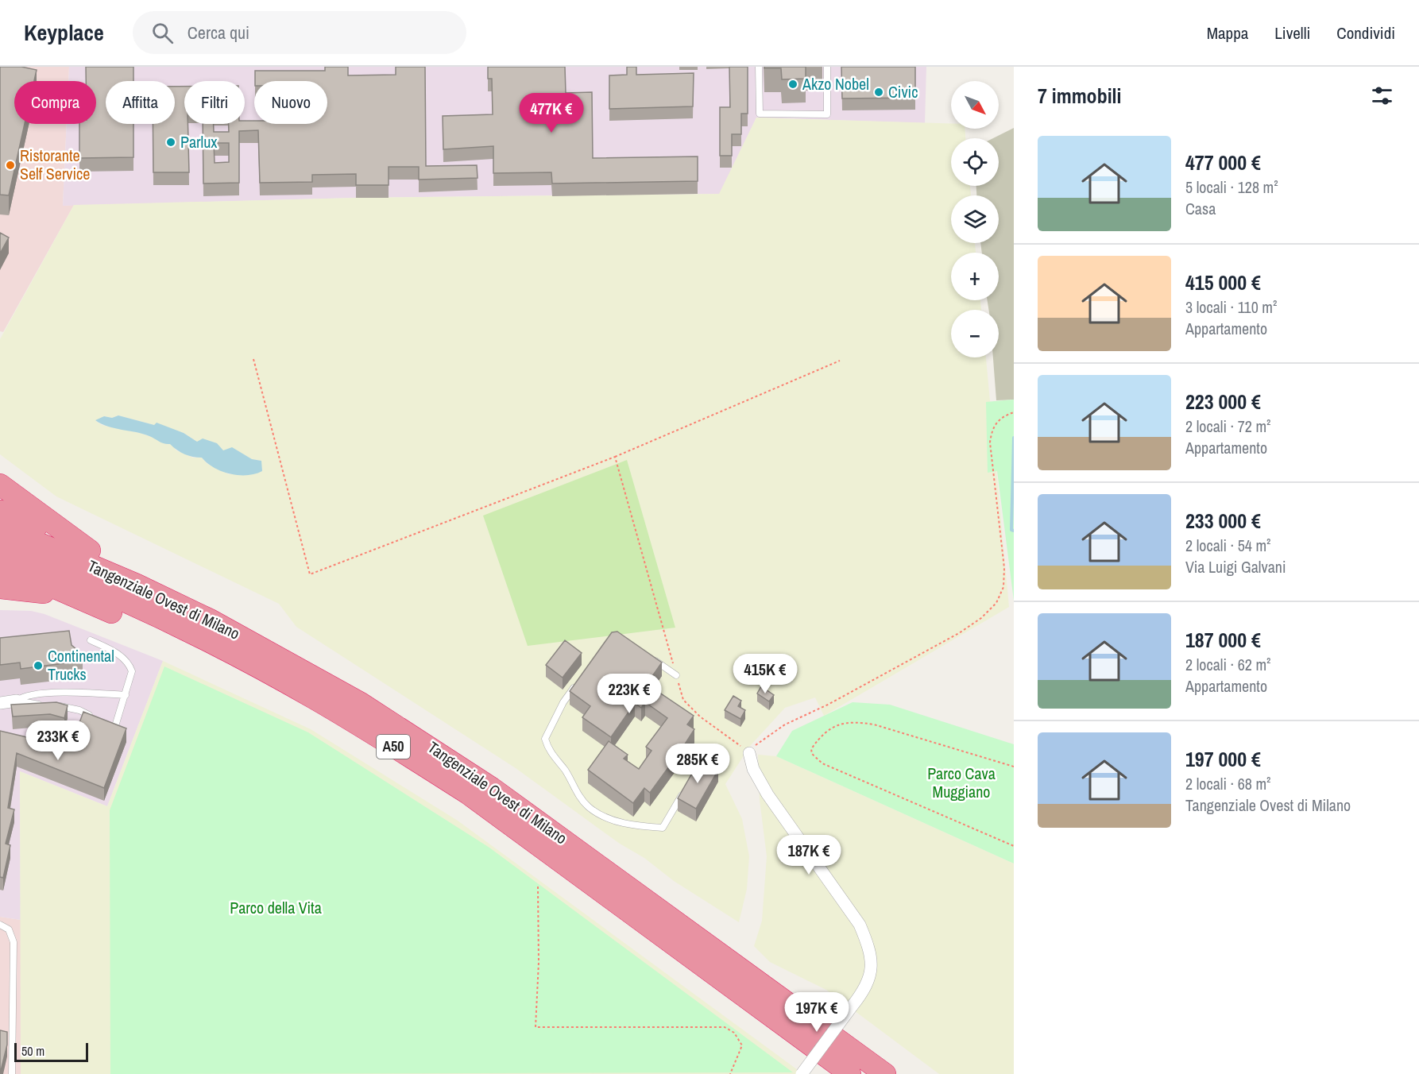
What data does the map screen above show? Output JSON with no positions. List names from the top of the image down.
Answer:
{
  "streets": {
    "highway": ["Tangenziale Ovest di Milano", "A50"]
  },
  "parks": ["Parco Cava Muggiano", "Parco della Vita"],
  "places": [
    "Akzo Nobel",
    "Civic",
    "Parlux",
    "Ristorante Self Service",
    "Continental Trucks"
  ],
  "scale_bar": "50 m",
  "north": "bottom right",
  "page": {
    "header": "Keyplace",
    "search": "Cerca qui",
    "nav": ["Mappa", "Livelli", "Condividi"],
    "heading": "7 immobili",
    "map_buttons": ["+", "−"],
    "chip": [
      "Compra",
      "Affitta",
      "Filtri",
      "Nuovo"
    ],
    "price": [
      "477K €",
      "415K €",
      "223K €",
      "233K €",
      "285K €",
      "187K €",
      "197K €"
    ],
    "list": [
      {
        "name": "477 000 €",
        "note": "5 locali · 128 m² · Casa"
      },
      {
        "name": "415 000 €",
        "note": "3 locali · 110 m² · Appartamento"
      },
      {
        "name": "223 000 €",
        "note": "2 locali · 72 m² · Appartamento"
      },
      {
        "name": "233 000 €",
        "note": "2 locali · 54 m² · Via Luigi Galvani"
      },
      {
        "name": "187 000 €",
        "note": "2 locali · 62 m² · Appartamento"
      },
      {
        "name": "197 000 €",
        "note": "2 locali · 68 m² · Tangenziale Ovest di Milano"
      }
    ],
    "scale": "50 m"
  }
}
